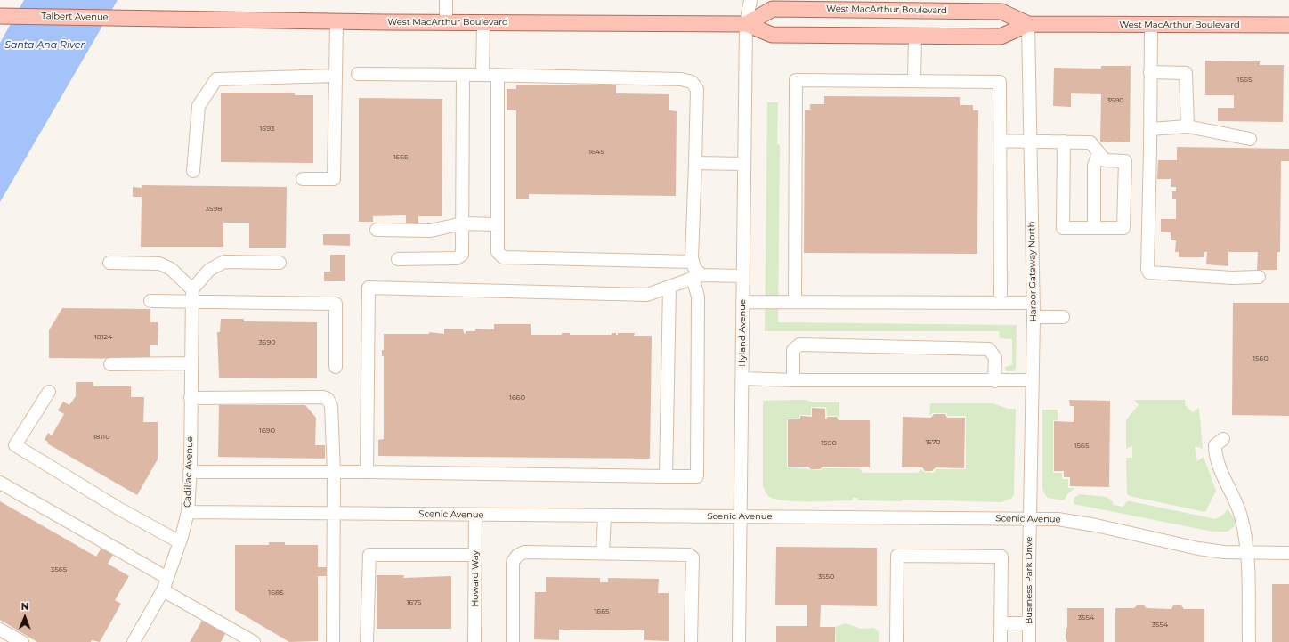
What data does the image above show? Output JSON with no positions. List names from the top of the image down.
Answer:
{
  "streets": {
    "main road": ["West MacArthur Boulevard", "Talbert Avenue"],
    "street": [
      "Harbor Gateway North",
      "Hyland Avenue",
      "Cadillac Avenue",
      "Scenic Avenue",
      "Howard Way",
      "Business Park Drive"
    ]
  },
  "crossings": [
    ["West MacArthur Boulevard", "Talbert Avenue"],
    ["West MacArthur Boulevard", "Harbor Gateway North"],
    ["West MacArthur Boulevard", "Hyland Avenue"],
    ["Harbor Gateway North", "Scenic Avenue"],
    ["Harbor Gateway North", "Business Park Drive"],
    ["Hyland Avenue", "Scenic Avenue"],
    ["Cadillac Avenue", "Scenic Avenue"],
    ["Scenic Avenue", "Howard Way"],
    ["Scenic Avenue", "Business Park Drive"]
  ],
  "water": ["Santa Ana River"],
  "house_numbers": [
    "1565",
    "3590",
    "1693",
    "1645",
    "1665",
    "3598",
    "18124",
    "3590",
    "1560",
    "1660",
    "1690",
    "18110",
    "1570",
    "1590",
    "1565",
    "3565",
    "3550",
    "1685",
    "1675",
    "1665",
    "3554",
    "3554"
  ],
  "north": "top"
}
